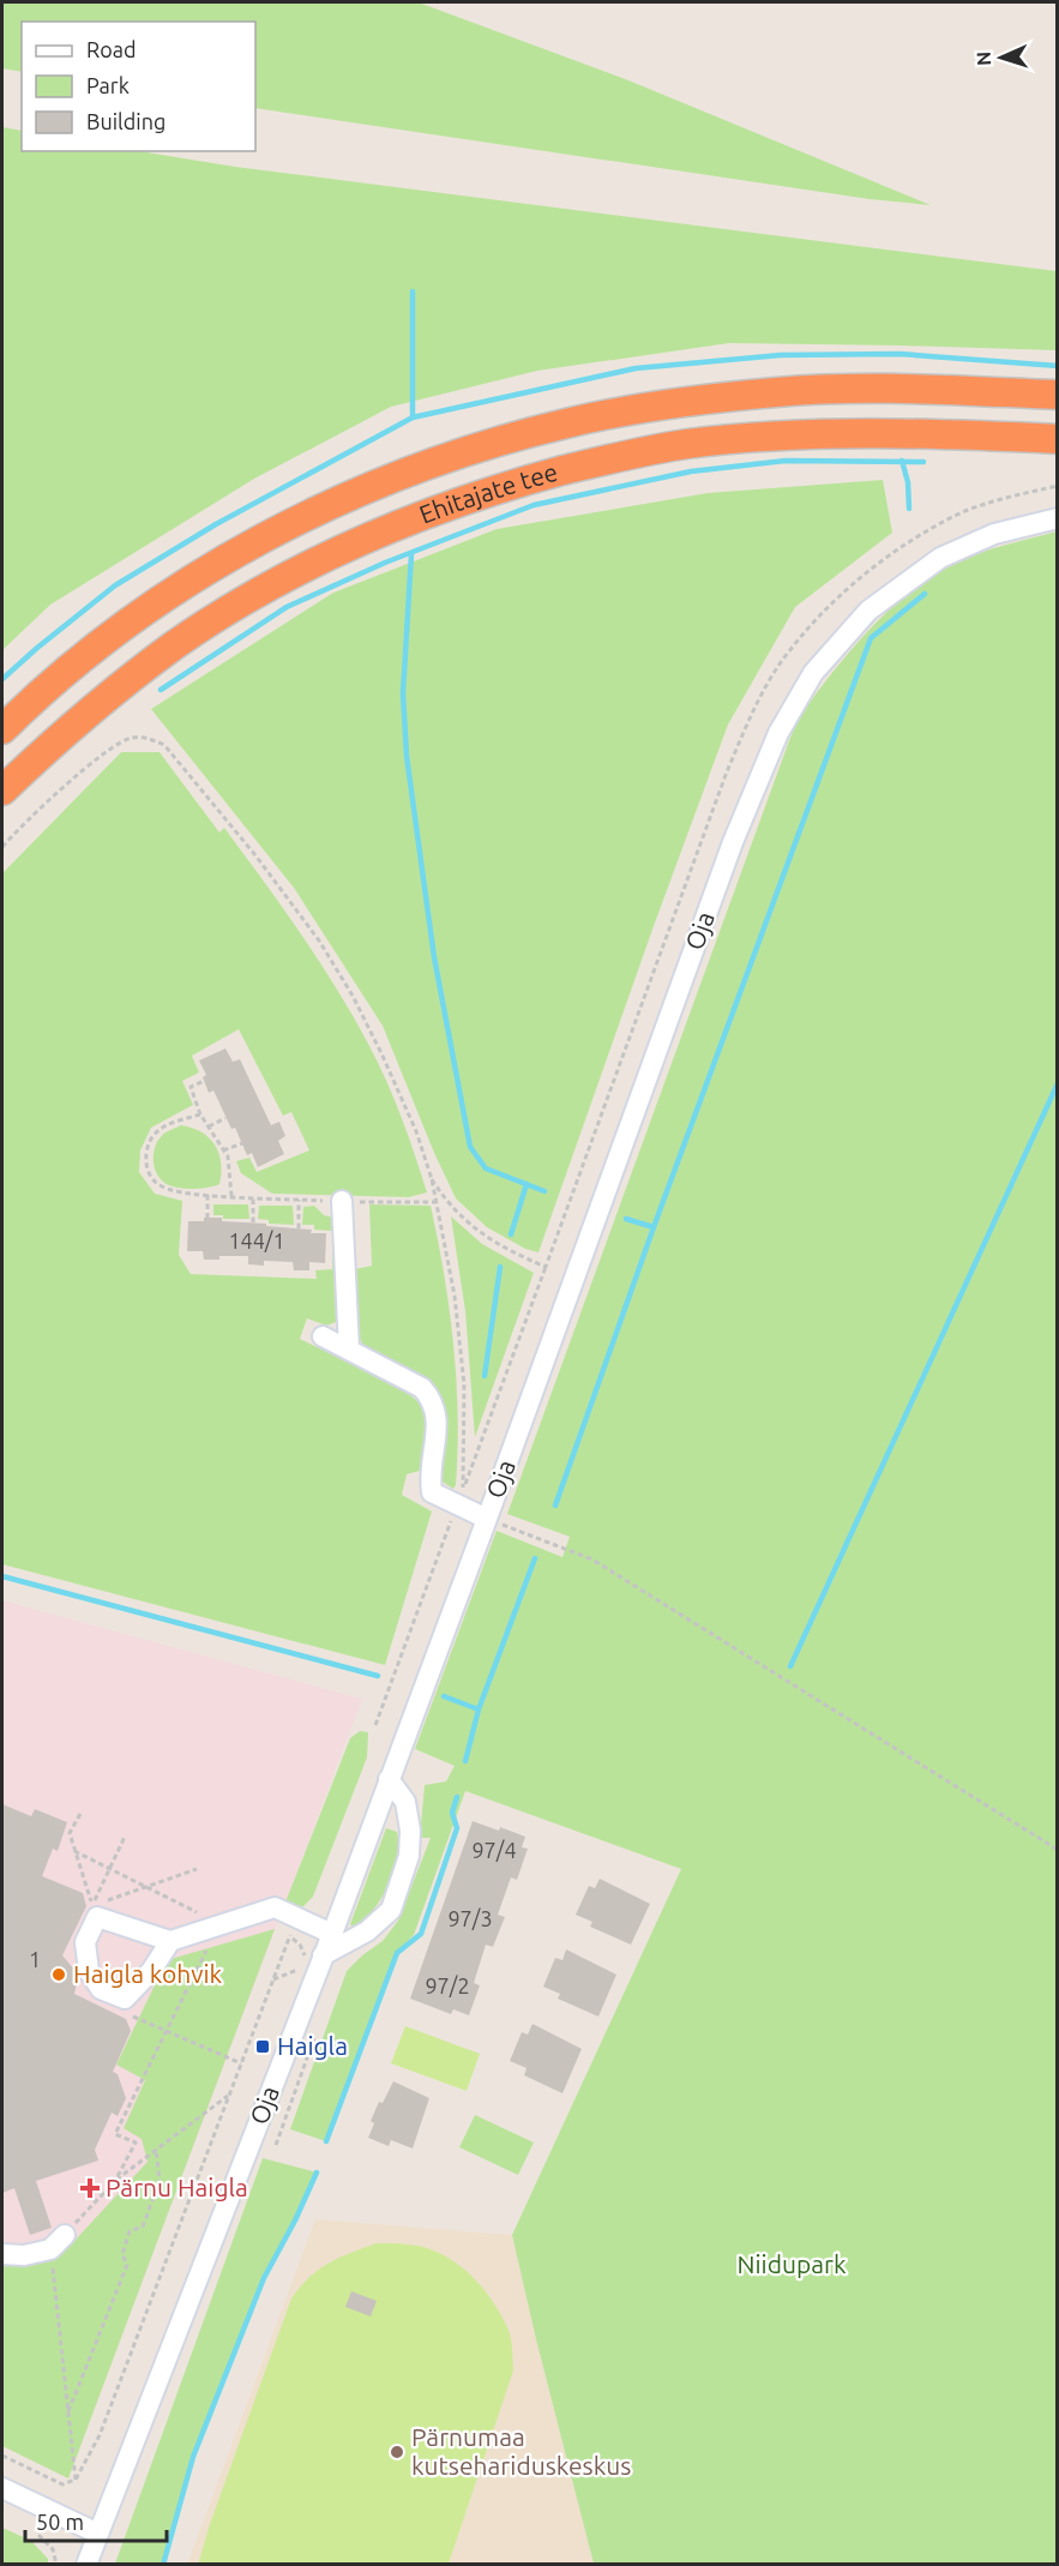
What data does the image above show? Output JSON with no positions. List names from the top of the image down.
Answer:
{
  "streets": {
    "highway": ["Ehitajate tee"],
    "street": ["Oja"]
  },
  "parks": ["Niidupark"],
  "places": {
    "other": ["Haigla kohvik", "Pärnumaa kutsehariduskeskus"],
    "transit": ["Haigla"],
    "health": ["Pärnu Haigla"]
  },
  "house_numbers": [
    "144/1",
    "97/4",
    "97/3",
    "1",
    "97/2"
  ],
  "legend": ["Road", "Park", "Building"],
  "scale_bar": "50 m",
  "north": "left"
}
